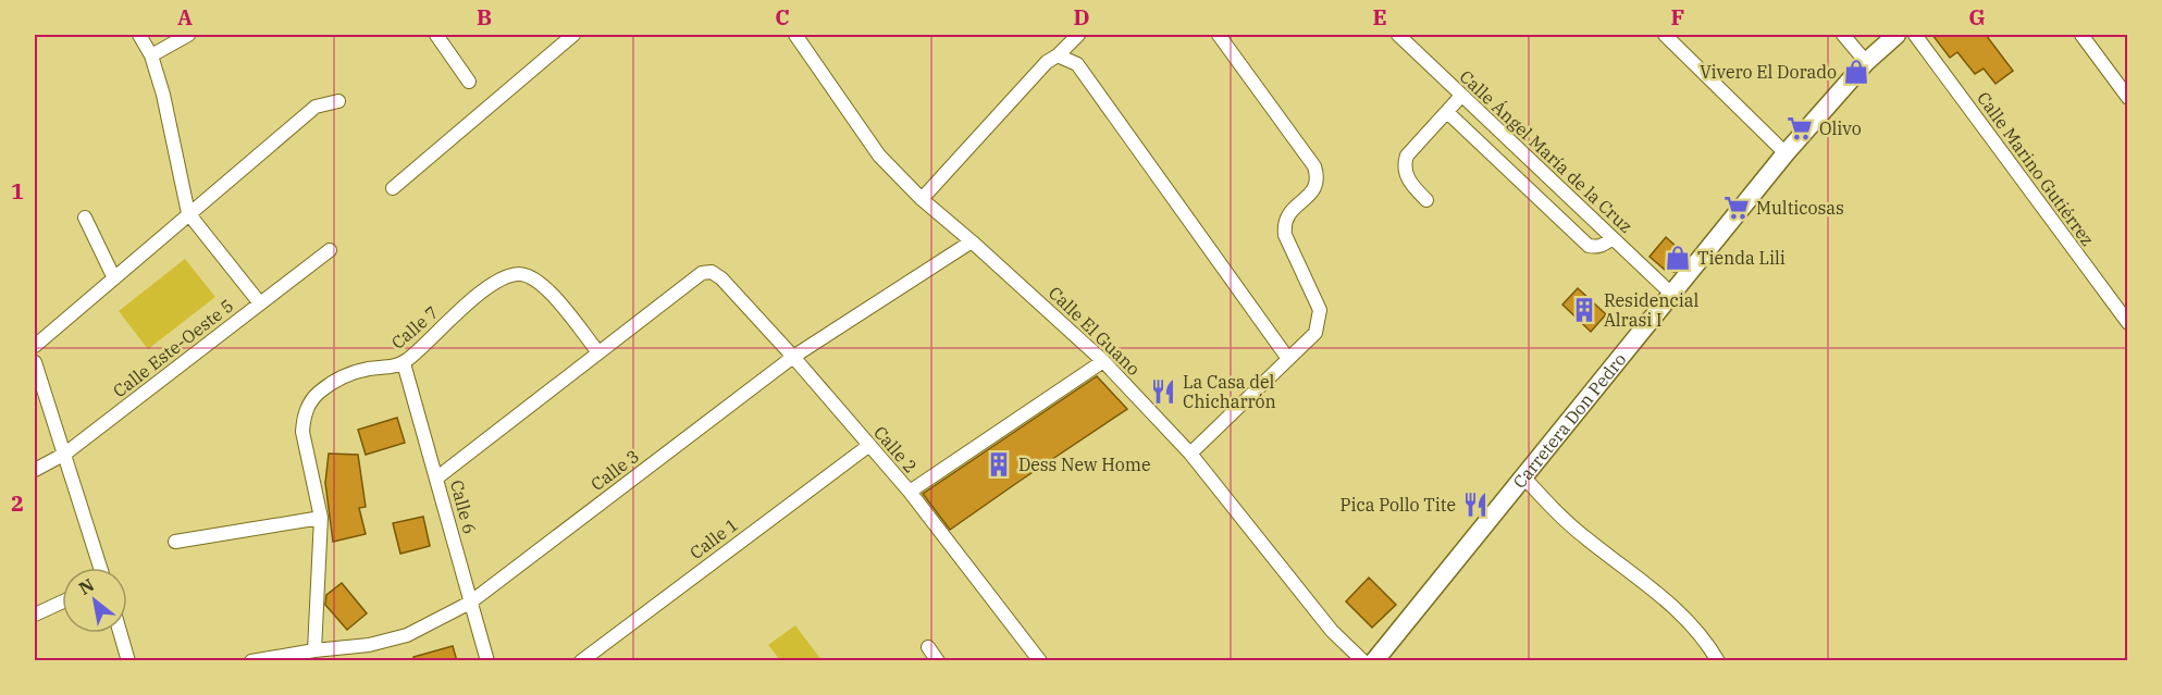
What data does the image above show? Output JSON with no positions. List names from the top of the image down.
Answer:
{
  "streets": {
    "street": [
      "Calle Ángel María de la Cruz",
      "Calle Marino Gutiérrez",
      "Calle 7",
      "Calle El Guano",
      "Calle Este-Oeste 5",
      "Carretera Don Pedro",
      "Calle 2",
      "Calle 3",
      "Calle 6",
      "Calle 1"
    ]
  },
  "crossings": [
    ["Calle Ángel María de la Cruz", "Carretera Don Pedro"],
    ["Calle 7", "Calle 2"],
    ["Calle 7", "Calle 3"],
    ["Calle 7", "Calle 6"],
    ["Calle El Guano", "Calle 3"],
    ["Calle 2", "Calle 3"],
    ["Calle 2", "Calle 1"],
    ["Calle 3", "Calle 6"]
  ],
  "places": {
    "shop": ["Vivero El Dorado", "Tienda Lili"],
    "supermarket": ["Olivo", "Multicosas"],
    "building": ["Residencial Alrasi I", "Dess New Home"],
    "restaurant": ["La Casa del Chicharrón", "Pica Pollo Tite"]
  },
  "north": "top left",
  "grid": {
    "columns": [
      "A",
      "B",
      "C",
      "D",
      "E",
      "F",
      "G"
    ],
    "rows": ["1", "2"]
  }
}
